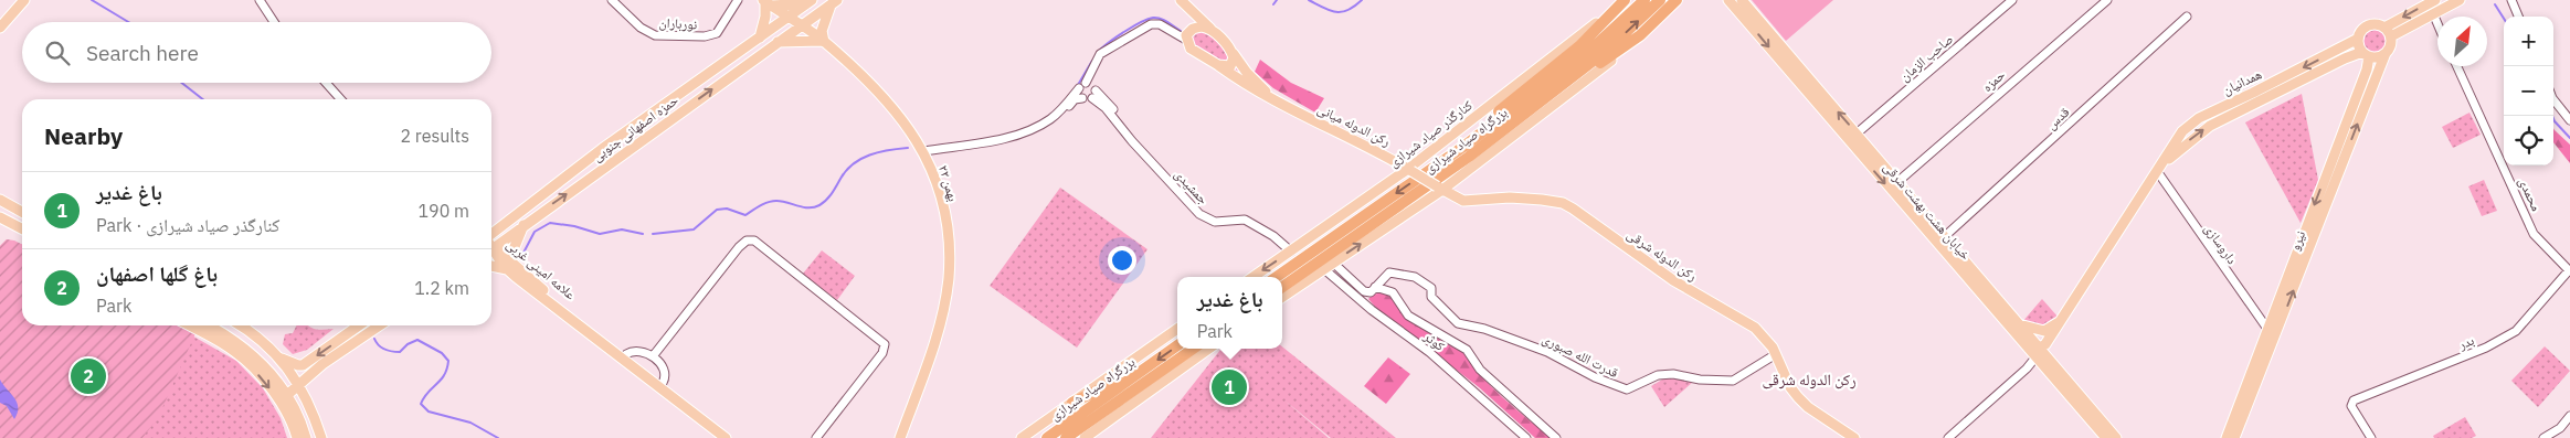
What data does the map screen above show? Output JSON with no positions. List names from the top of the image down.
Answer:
{
  "streets": {
    "highway": ["بزرگراه صیاد شیرازی"],
    "main road": [
      "همدانیان",
      "رکن الدوله میانی",
      "حمزه اصفهانی جنوبی",
      "کنارگذر صیاد شیرازی",
      "۲۲ بهمن",
      "خیابان هشت بهشت شرقی",
      "نیرو",
      "رکن الدوله شرقی",
      "علامه امینی غربی"
    ],
    "street": [
      "نورباران",
      "صاحب الزمان",
      "حمزه",
      "قدس",
      "جمشیدی",
      "محمدی",
      "داروسازی",
      "کوثر",
      "بدر",
      "قدرت الله صبوری"
    ]
  },
  "crossings": [
    ["صاحب الزمان", "خیابان هشت بهشت شرقی"],
    ["حمزه", "خیابان هشت بهشت شرقی"],
    ["همدانیان", "خیابان هشت بهشت شرقی"],
    ["همدانیان", "نیرو"],
    ["همدانیان", "داروسازی"],
    ["قدس", "خیابان هشت بهشت شرقی"],
    ["رکن الدوله میانی", "کنارگذر صیاد شیرازی"],
    ["رکن الدوله میانی", "رکن الدوله شرقی"],
    ["حمزه اصفهانی جنوبی", "۲۲ بهمن"],
    ["کنارگذر صیاد شیرازی", "جمشیدی"],
    ["کنارگذر صیاد شیرازی", "رکن الدوله شرقی"],
    ["محمدی", "بدر"],
    ["نیرو", "داروسازی"],
    ["رکن الدوله شرقی", "قدرت الله صبوری"]
  ],
  "districts": ["رکن الدوله شرقی"],
  "north": "top right",
  "page": {
    "map_buttons": ["+", "−"],
    "search": "Search here",
    "heading": ["Nearby", "2 results"],
    "list": [
      {
        "mark": "1",
        "name": "باغ غدیر",
        "note": "Park · کنارگذر صیاد شیرازی",
        "value": "190 m"
      },
      {
        "mark": "2",
        "name": "باغ گلها اصفهان",
        "note": "Park",
        "value": "1.2 km"
      }
    ],
    "popup": ["باغ غدیر", "Park"],
    "pins": ["2", "1"]
  }
}
